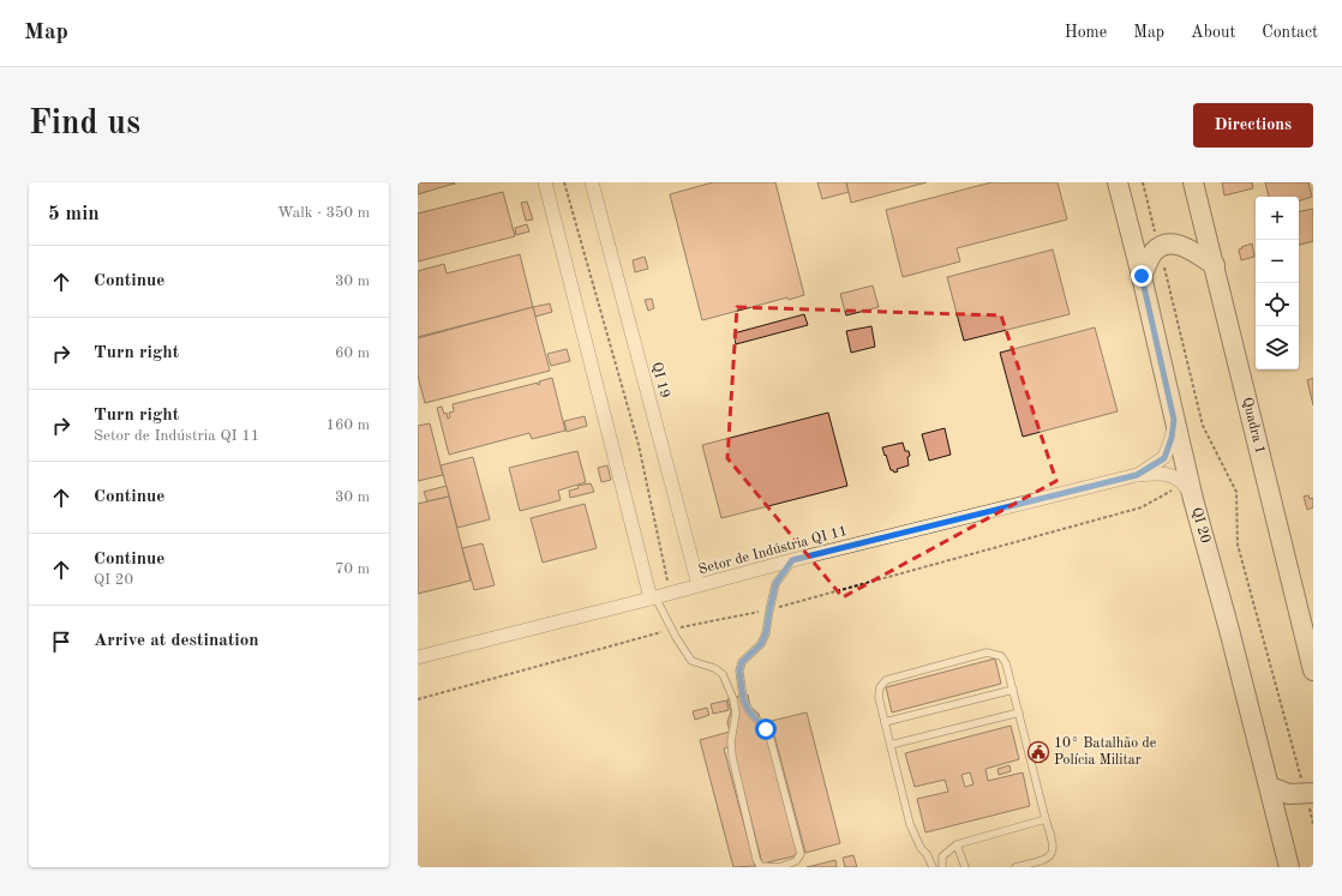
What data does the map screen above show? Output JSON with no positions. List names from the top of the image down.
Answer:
{
  "streets": {
    "street": [
      "QI 19",
      "Quadra 1",
      "QI 20",
      "Setor de Indústria QI 11"
    ]
  },
  "crossings": [
    ["QI 19", "Setor de Indústria QI 11"]
  ],
  "places": {
    "public building": ["10° Batalhão de Polícia Militar"]
  },
  "page": {
    "header": "Map",
    "nav": [
      "Home",
      "Map",
      "About",
      "Contact"
    ],
    "buttons": "Directions",
    "title": "Find us",
    "heading": ["5 min", "Walk · 350 m"],
    "map_buttons": ["+", "−"],
    "list": [
      ["Continue", "30 m"],
      ["Turn right", "60 m"],
      ["Turn right", "Setor de Indústria QI 11", "160 m"],
      ["Continue", "30 m"],
      ["Continue", "QI 20", "70 m"],
      "Arrive at destination"
    ]
  }
}
